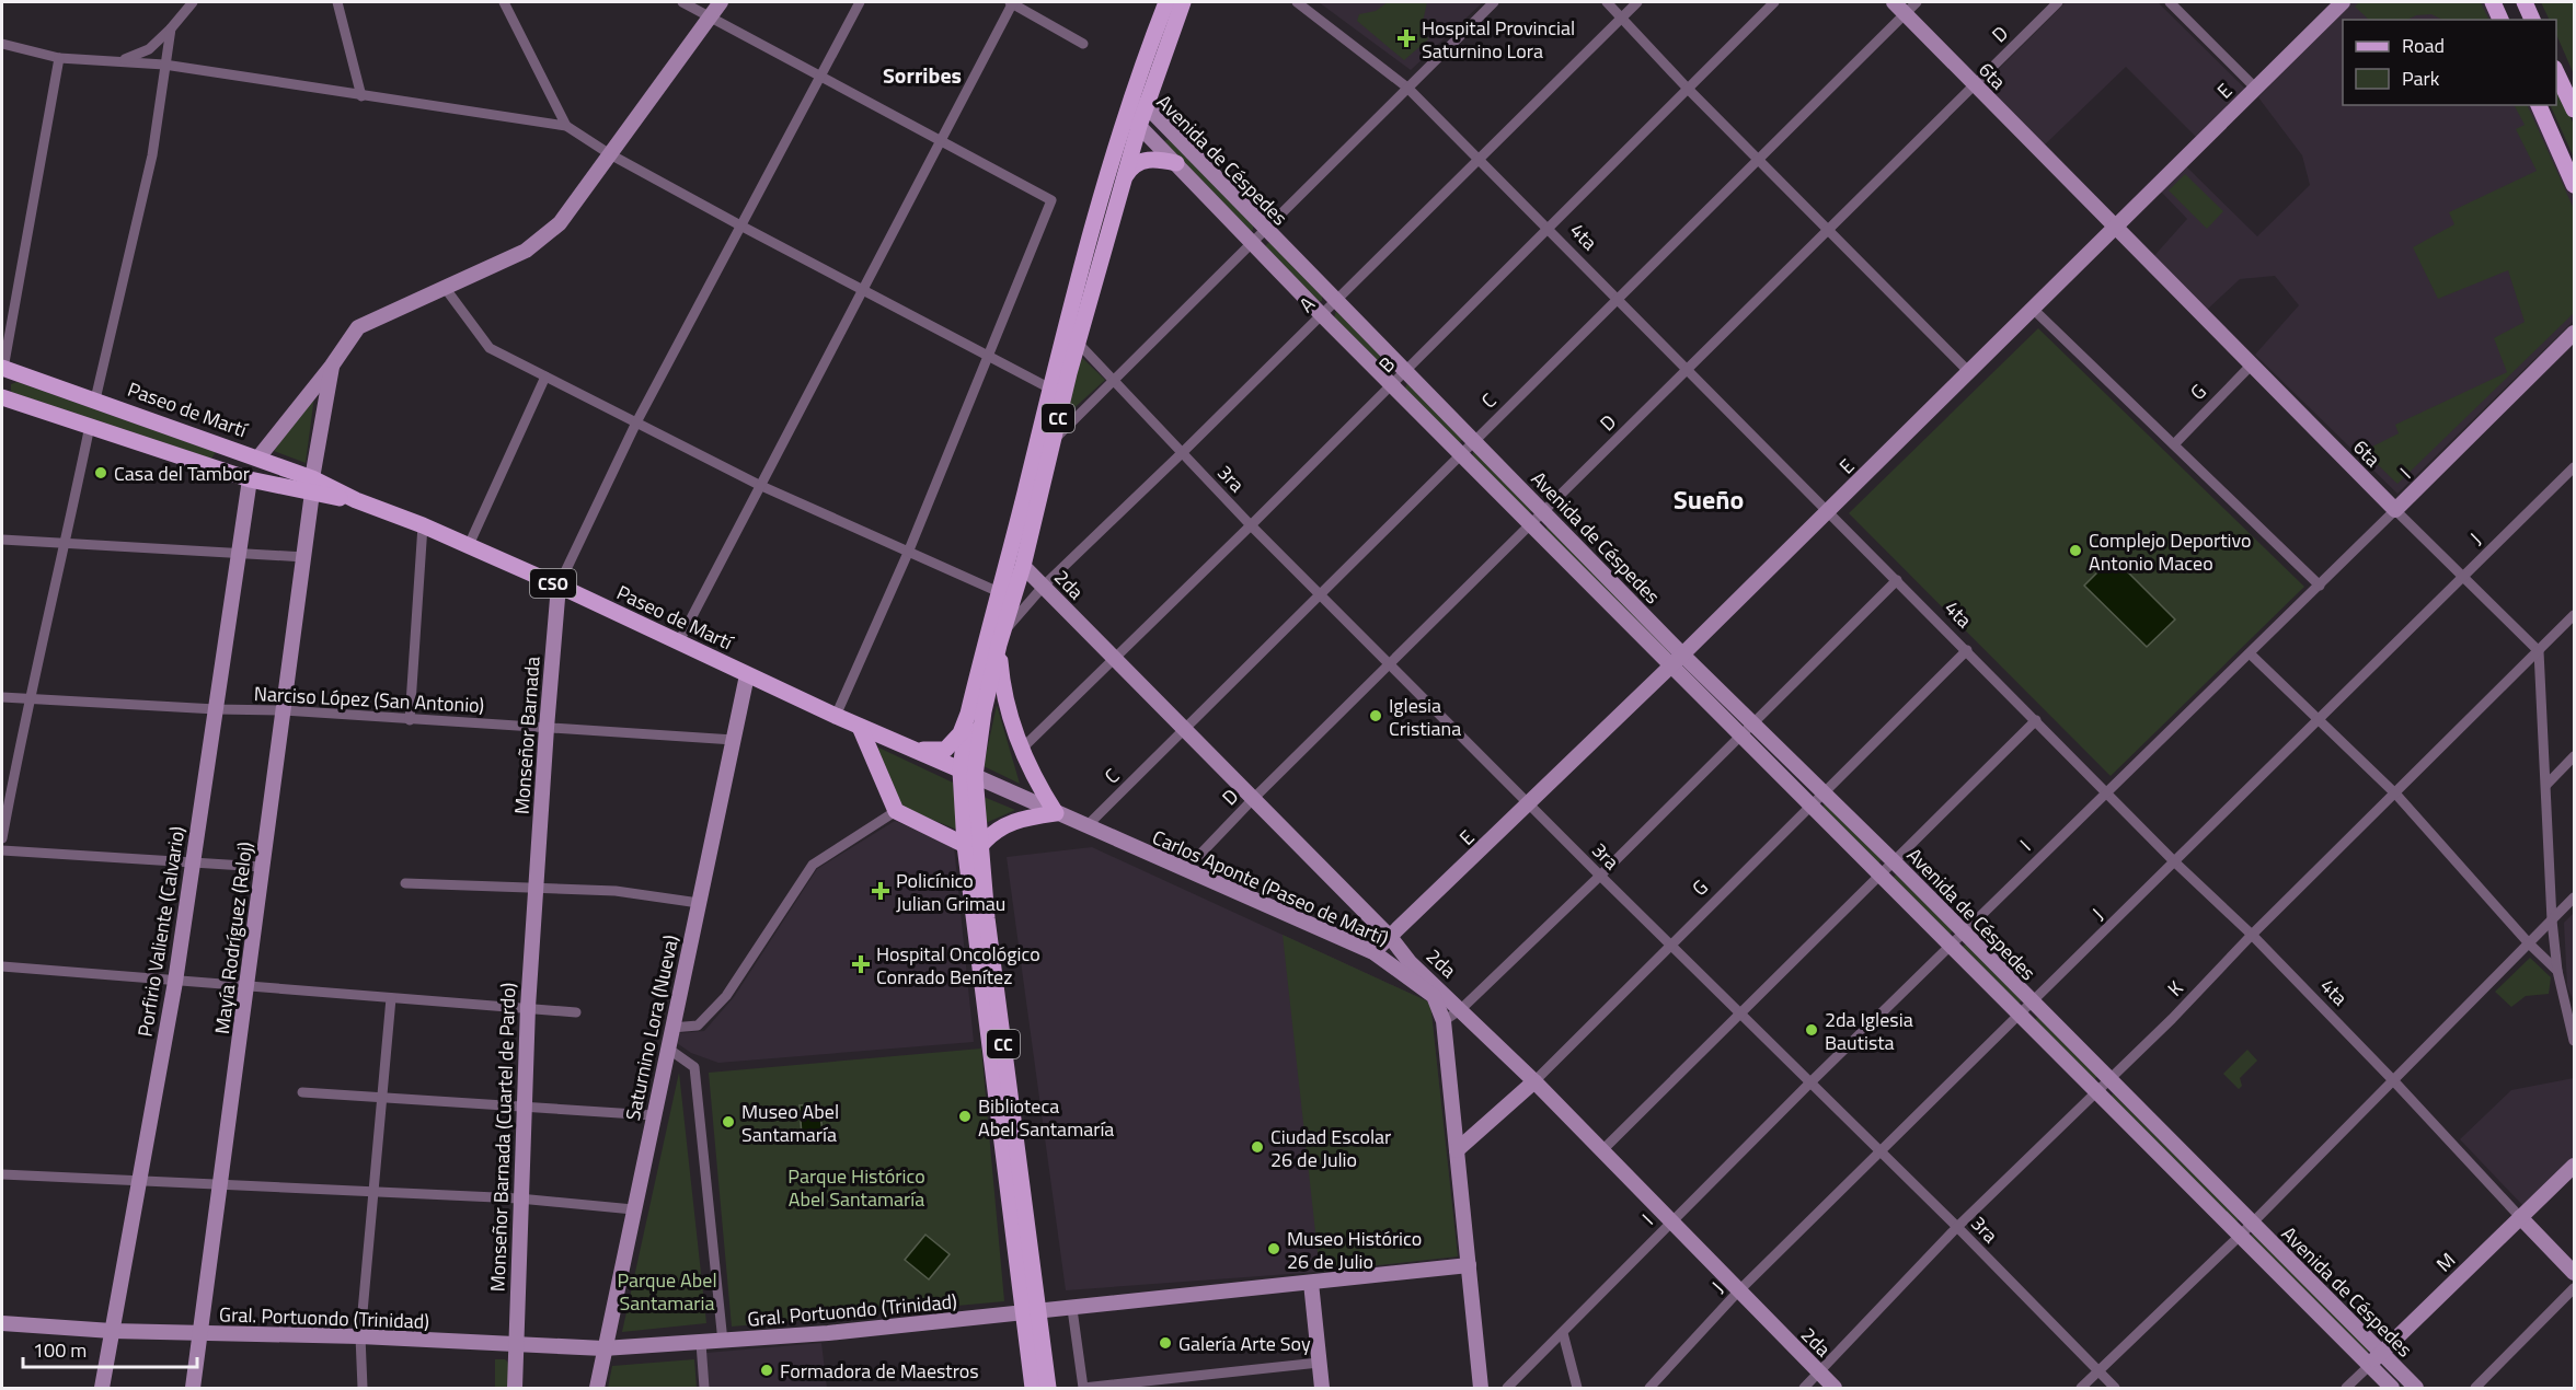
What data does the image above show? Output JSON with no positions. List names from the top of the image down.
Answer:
{
  "streets": {
    "main road": ["Paseo de Martí", "CC", "CSO"],
    "street": [
      "D",
      "6ta",
      "E",
      "Avenida de Céspedes",
      "4ta",
      "A",
      "B",
      "G",
      "C",
      "I",
      "3ra",
      "J",
      "2da",
      "Narciso López (San Antonio)",
      "Monseñor Barnada",
      "Carlos Aponte (Paseo de Martí)",
      "Porfirio Valiente (Calvario)",
      "Mayía Rodríguez (Reloj)",
      "K",
      "Saturnino Lora (Nueva)",
      "Monseñor Barnada (Cuartel de Pardo)",
      "M",
      "Gral. Portuondo (Trinidad)"
    ]
  },
  "crossings": [
    ["D", "6ta"],
    ["D", "Avenida de Céspedes"],
    ["D", "4ta"],
    ["D", "3ra"],
    ["D", "2da"],
    ["D", "Carlos Aponte (Paseo de Martí)"],
    ["6ta", "E"],
    ["6ta", "G"],
    ["6ta", "C"],
    ["6ta", "I"],
    ["6ta", "J"],
    ["6ta", "K"],
    ["E", "Avenida de Céspedes"],
    ["E", "4ta"],
    ["E", "3ra"],
    ["E", "2da"],
    ["E", "Carlos Aponte (Paseo de Martí)"],
    ["Avenida de Céspedes", "A"],
    ["Avenida de Céspedes", "B"],
    ["Avenida de Céspedes", "G"],
    ["Avenida de Céspedes", "C"],
    ["Avenida de Céspedes", "CC"],
    ["Avenida de Céspedes", "I"],
    ["Avenida de Céspedes", "J"],
    ["Avenida de Céspedes", "K"],
    ["Avenida de Céspedes", "M"],
    ["4ta", "A"],
    ["4ta", "B"],
    ["4ta", "G"],
    ["4ta", "C"],
    ["4ta", "I"],
    ["4ta", "J"],
    ["4ta", "K"],
    ["4ta", "M"],
    ["A", "CC"],
    ["A", "3ra"],
    ["A", "2da"],
    ["B", "3ra"],
    ["B", "2da"],
    ["G", "3ra"],
    ["G", "2da"],
    ["G", "Carlos Aponte (Paseo de Martí)"],
    ["C", "3ra"],
    ["C", "2da"],
    ["C", "Carlos Aponte (Paseo de Martí)"],
    ["Paseo de Martí", "CC"],
    ["Paseo de Martí", "Monseñor Barnada"],
    ["Paseo de Martí", "Carlos Aponte (Paseo de Martí)"],
    ["Paseo de Martí", "Porfirio Valiente (Calvario)"],
    ["Paseo de Martí", "Mayía Rodríguez (Reloj)"],
    ["Paseo de Martí", "Saturnino Lora (Nueva)"],
    ["CC", "3ra"],
    ["CC", "2da"],
    ["CC", "Carlos Aponte (Paseo de Martí)"],
    ["CC", "Gral. Portuondo (Trinidad)"],
    ["I", "3ra"],
    ["I", "2da"],
    ["3ra", "J"],
    ["3ra", "K"],
    ["J", "2da"],
    ["2da", "K"],
    ["Narciso López (San Antonio)", "Monseñor Barnada"],
    ["Narciso López (San Antonio)", "Porfirio Valiente (Calvario)"],
    ["Narciso López (San Antonio)", "Mayía Rodríguez (Reloj)"],
    ["Narciso López (San Antonio)", "Saturnino Lora (Nueva)"],
    ["Monseñor Barnada", "Monseñor Barnada (Cuartel de Pardo)"],
    ["Carlos Aponte (Paseo de Martí)", "Gral. Portuondo (Trinidad)"],
    ["Porfirio Valiente (Calvario)", "Gral. Portuondo (Trinidad)"],
    ["Mayía Rodríguez (Reloj)", "Gral. Portuondo (Trinidad)"],
    ["Saturnino Lora (Nueva)", "Gral. Portuondo (Trinidad)"],
    ["Monseñor Barnada (Cuartel de Pardo)", "Gral. Portuondo (Trinidad)"]
  ],
  "districts": ["Sorribes", "Sueño"],
  "parks": ["Parque Histórico Abel Santamaría", "Parque Abel Santamaria"],
  "places": {
    "health": ["Hospital Provincial Saturnino Lora", "Policínico Julian Grimau", "Hospital Oncológico Conrado Benítez"],
    "other": [
      "Casa del Tambor",
      "Complejo Deportivo Antonio Maceo",
      "Iglesia Cristiana",
      "2da Iglesia Bautista",
      "Biblioteca Abel Santamaría",
      "Museo Abel Santamaría",
      "Ciudad Escolar 26 de Julio",
      "Museo Histórico 26 de Julio",
      "Galería Arte Soy",
      "Formadora de Maestros"
    ]
  },
  "legend": ["Road", "Park"],
  "scale_bar": "100 m"
}
